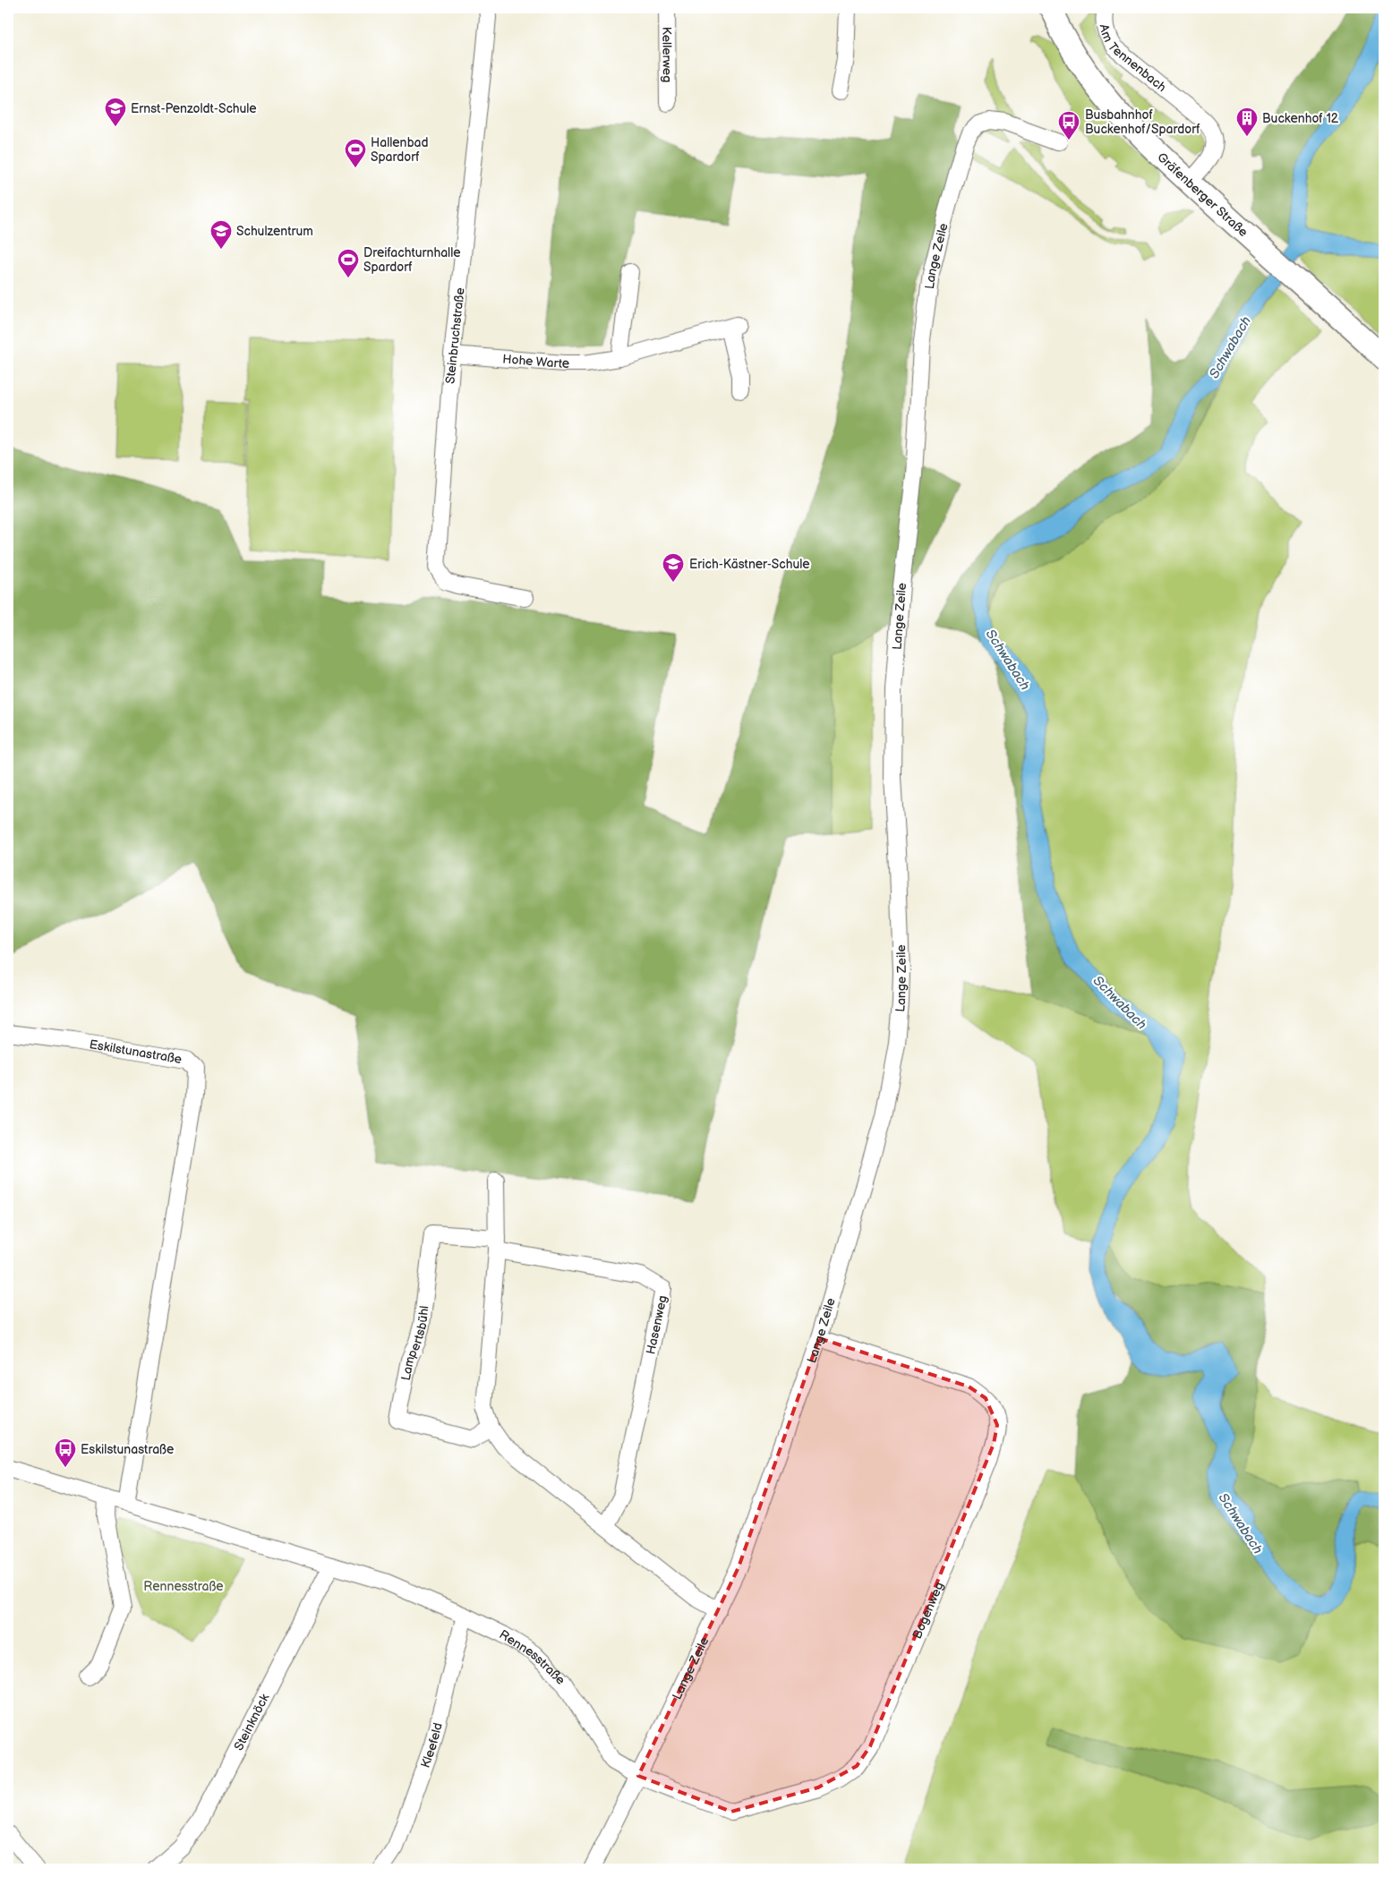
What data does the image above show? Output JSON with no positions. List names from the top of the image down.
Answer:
{
  "streets": {
    "main road": ["Gräfenberger Straße"],
    "street": [
      "Kellerweg",
      "Am Tennenbach",
      "Lange Zeile",
      "Steinbruchstraße",
      "Hohe Warte",
      "Eskilstunastraße",
      "Hasenweg",
      "Lampertsbühl",
      "Bogenweg",
      "Rennesstraße",
      "Steinknöck",
      "Kleefeld"
    ]
  },
  "crossings": [
    ["Am Tennenbach", "Gräfenberger Straße"],
    ["Lange Zeile", "Bogenweg"],
    ["Lange Zeile", "Rennesstraße"],
    ["Steinbruchstraße", "Hohe Warte"],
    ["Eskilstunastraße", "Rennesstraße"],
    ["Hasenweg", "Lampertsbühl"],
    ["Bogenweg", "Rennesstraße"],
    ["Rennesstraße", "Steinknöck"],
    ["Rennesstraße", "Kleefeld"]
  ],
  "water": ["Schwabach"],
  "parks": ["Rennesstraße"],
  "places": {
    "school or university": ["Ernst-Penzoldt-Schule", "Schulzentrum", "Erich-Kästner-Schule"],
    "building": ["Buckenhof 12"],
    "bus stop": ["Busbahnhof Buckenhof/Spardorf", "Eskilstunastraße"],
    "sports": ["Hallenbad Spardorf", "Dreifachturnhalle Spardorf"]
  }
}
